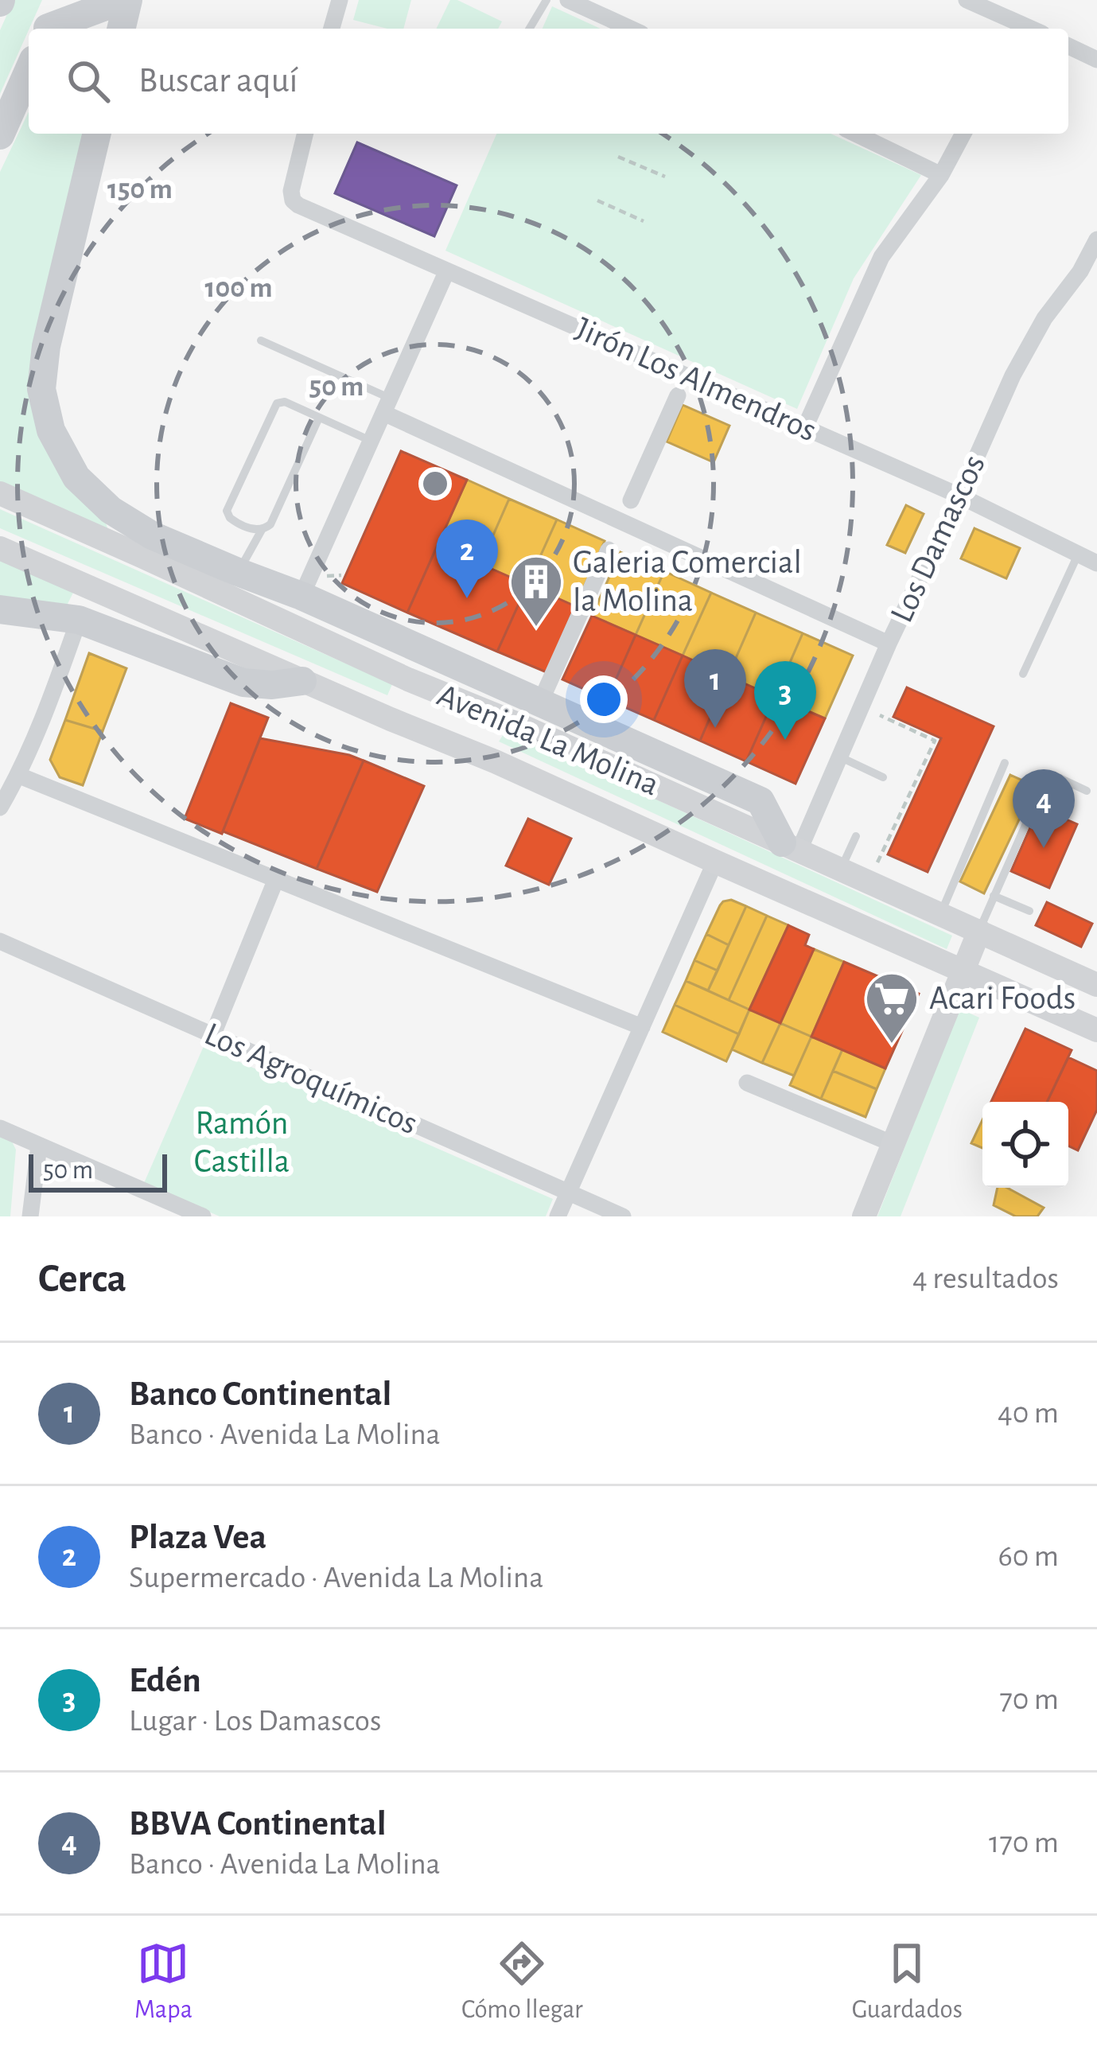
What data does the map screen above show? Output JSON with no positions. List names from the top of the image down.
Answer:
{
  "streets": {
    "main road": ["Avenida La Molina"],
    "street": ["Jirón Los Almendros", "Los Damascos", "Los Agroquímicos"]
  },
  "crossings": [
    ["Jirón Los Almendros", "Los Damascos"],
    ["Los Damascos", "Avenida La Molina"]
  ],
  "parks": ["Ramón Castilla"],
  "places": {
    "building": ["Galeria Comercial la Molina"],
    "supermarket": ["Acari Foods"]
  },
  "scale_bar": "50 m",
  "page": {
    "search": "Buscar aquí",
    "pins": [
      "2",
      "1",
      "3",
      "4"
    ],
    "scale": "50 m",
    "heading": ["Cerca", "4 resultados"],
    "list": [
      {
        "mark": "1",
        "name": "Banco Continental",
        "note": "Banco · Avenida La Molina",
        "value": "40 m"
      },
      {
        "mark": "2",
        "name": "Plaza Vea",
        "note": "Supermercado · Avenida La Molina",
        "value": "60 m"
      },
      {
        "mark": "3",
        "name": "Edén",
        "note": "Lugar · Los Damascos",
        "value": "70 m"
      },
      {
        "mark": "4",
        "name": "BBVA Continental",
        "note": "Banco · Avenida La Molina",
        "value": "170 m"
      }
    ],
    "nav": ["Mapa", "Cómo llegar", "Guardados"]
  },
  "rings": ["150 m", "100 m", "50 m"]
}
